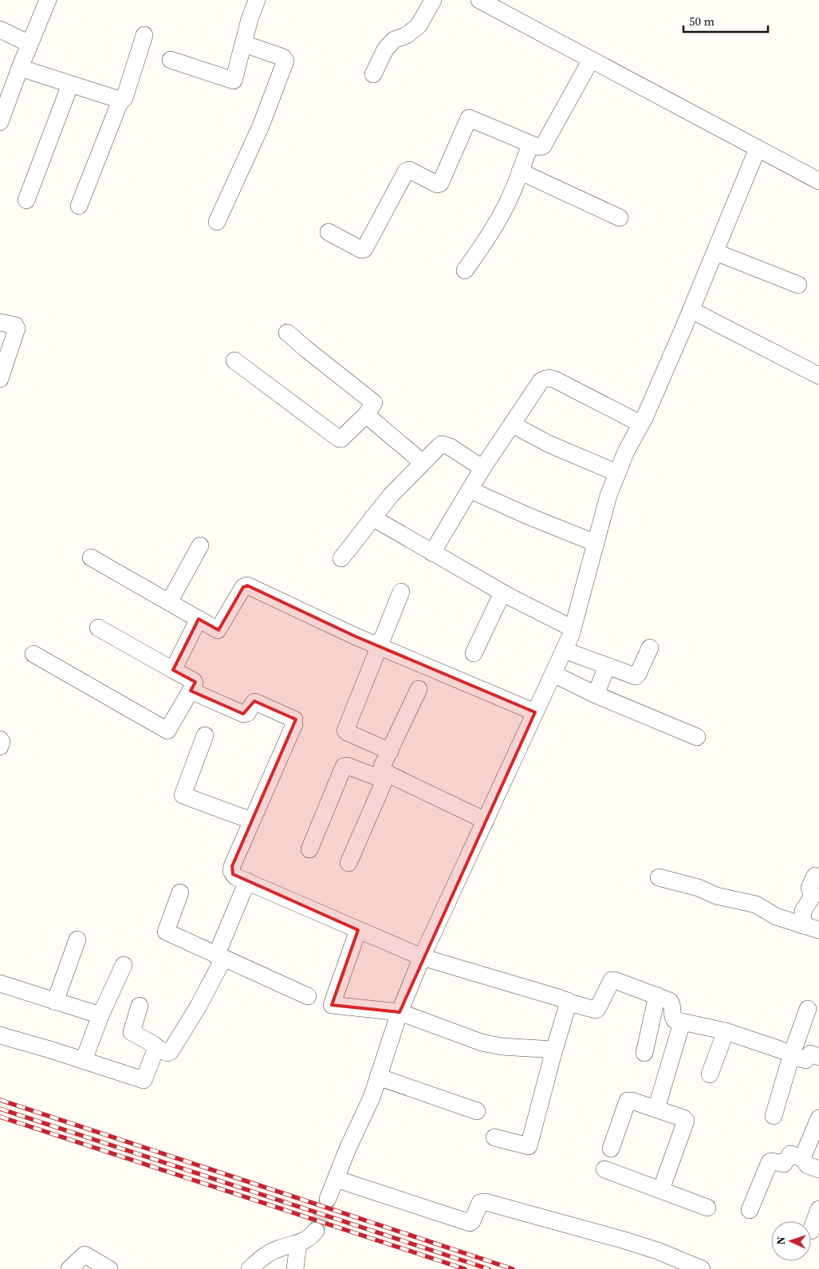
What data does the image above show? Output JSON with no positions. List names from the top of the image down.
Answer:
{
  "scale_bar": "50 m",
  "north": "left"
}
